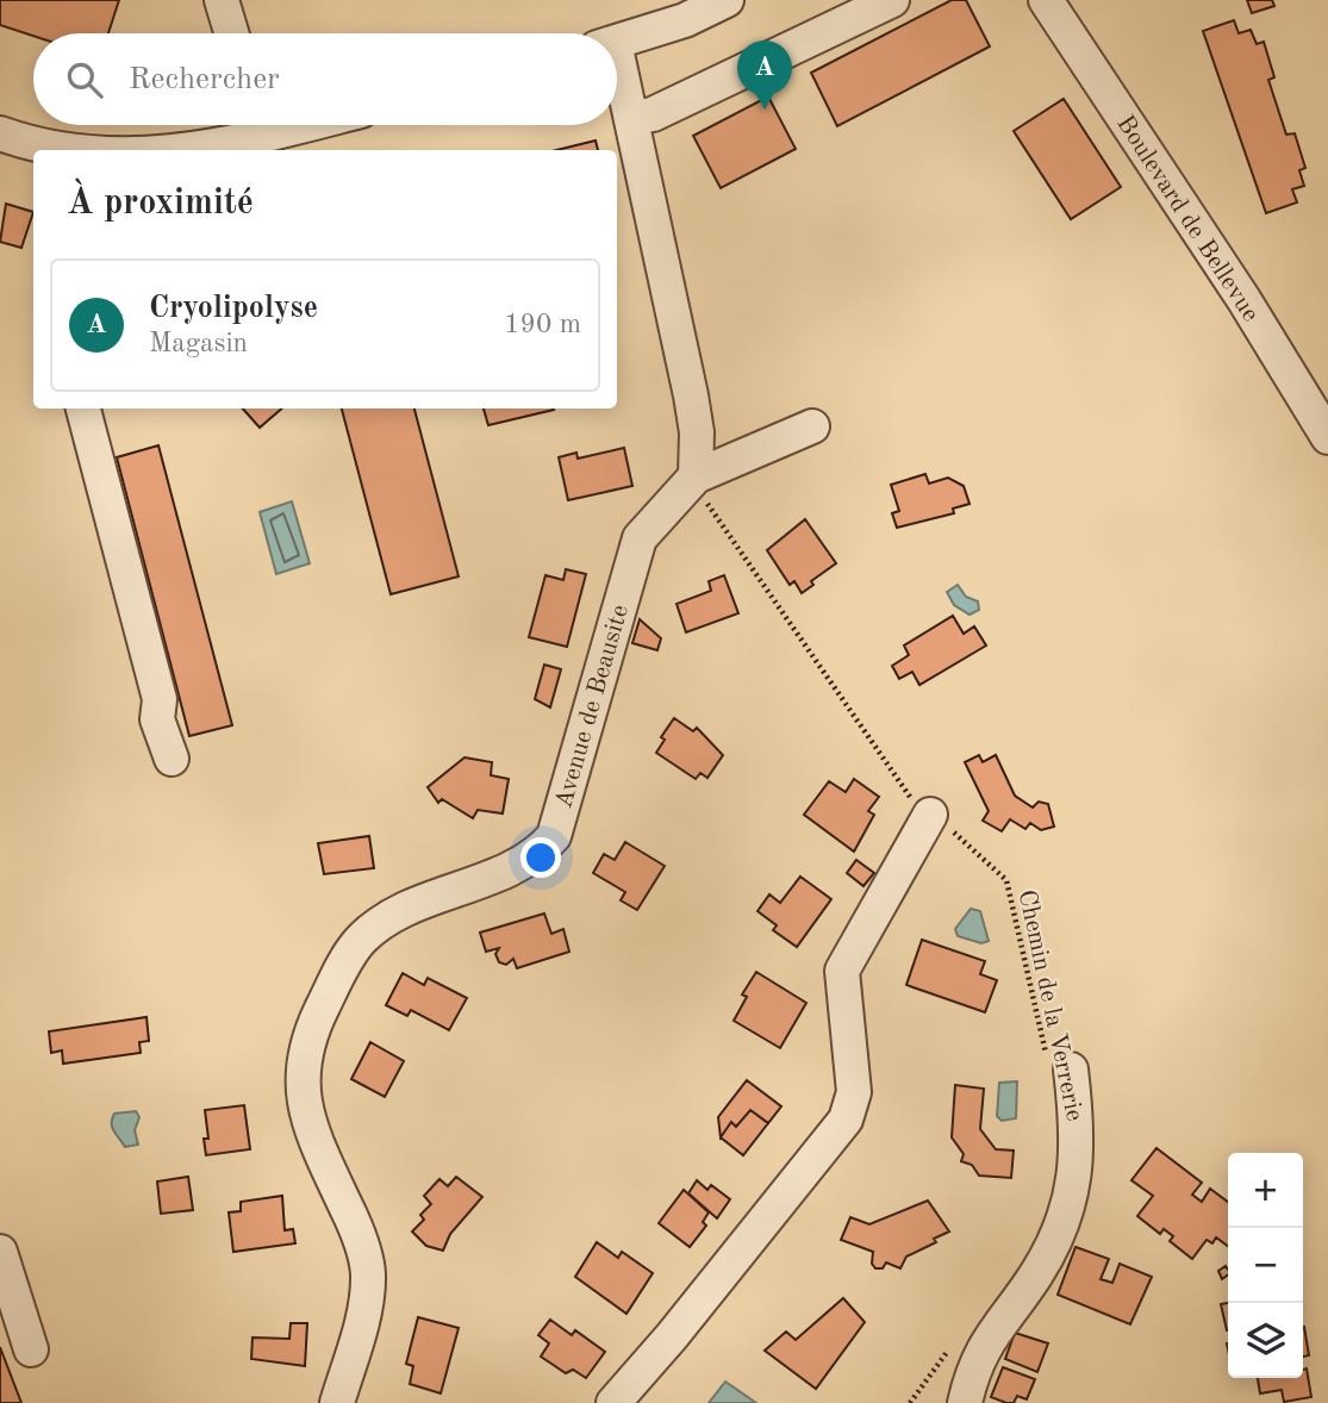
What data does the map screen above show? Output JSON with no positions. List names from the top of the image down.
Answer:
{
  "streets": {
    "street": ["Boulevard de Bellevue", "Avenue de Beausite"],
    "path": ["Chemin de la Verrerie"]
  },
  "crossings": [
    ["Avenue de Beausite", "Chemin de la Verrerie"]
  ],
  "page": {
    "search": "Rechercher",
    "pins": "A",
    "heading": "À proximité",
    "list": [
      {
        "mark": "A",
        "name": "Cryolipolyse",
        "note": "Magasin",
        "value": "190 m"
      }
    ],
    "map_buttons": ["+", "−"]
  }
}
